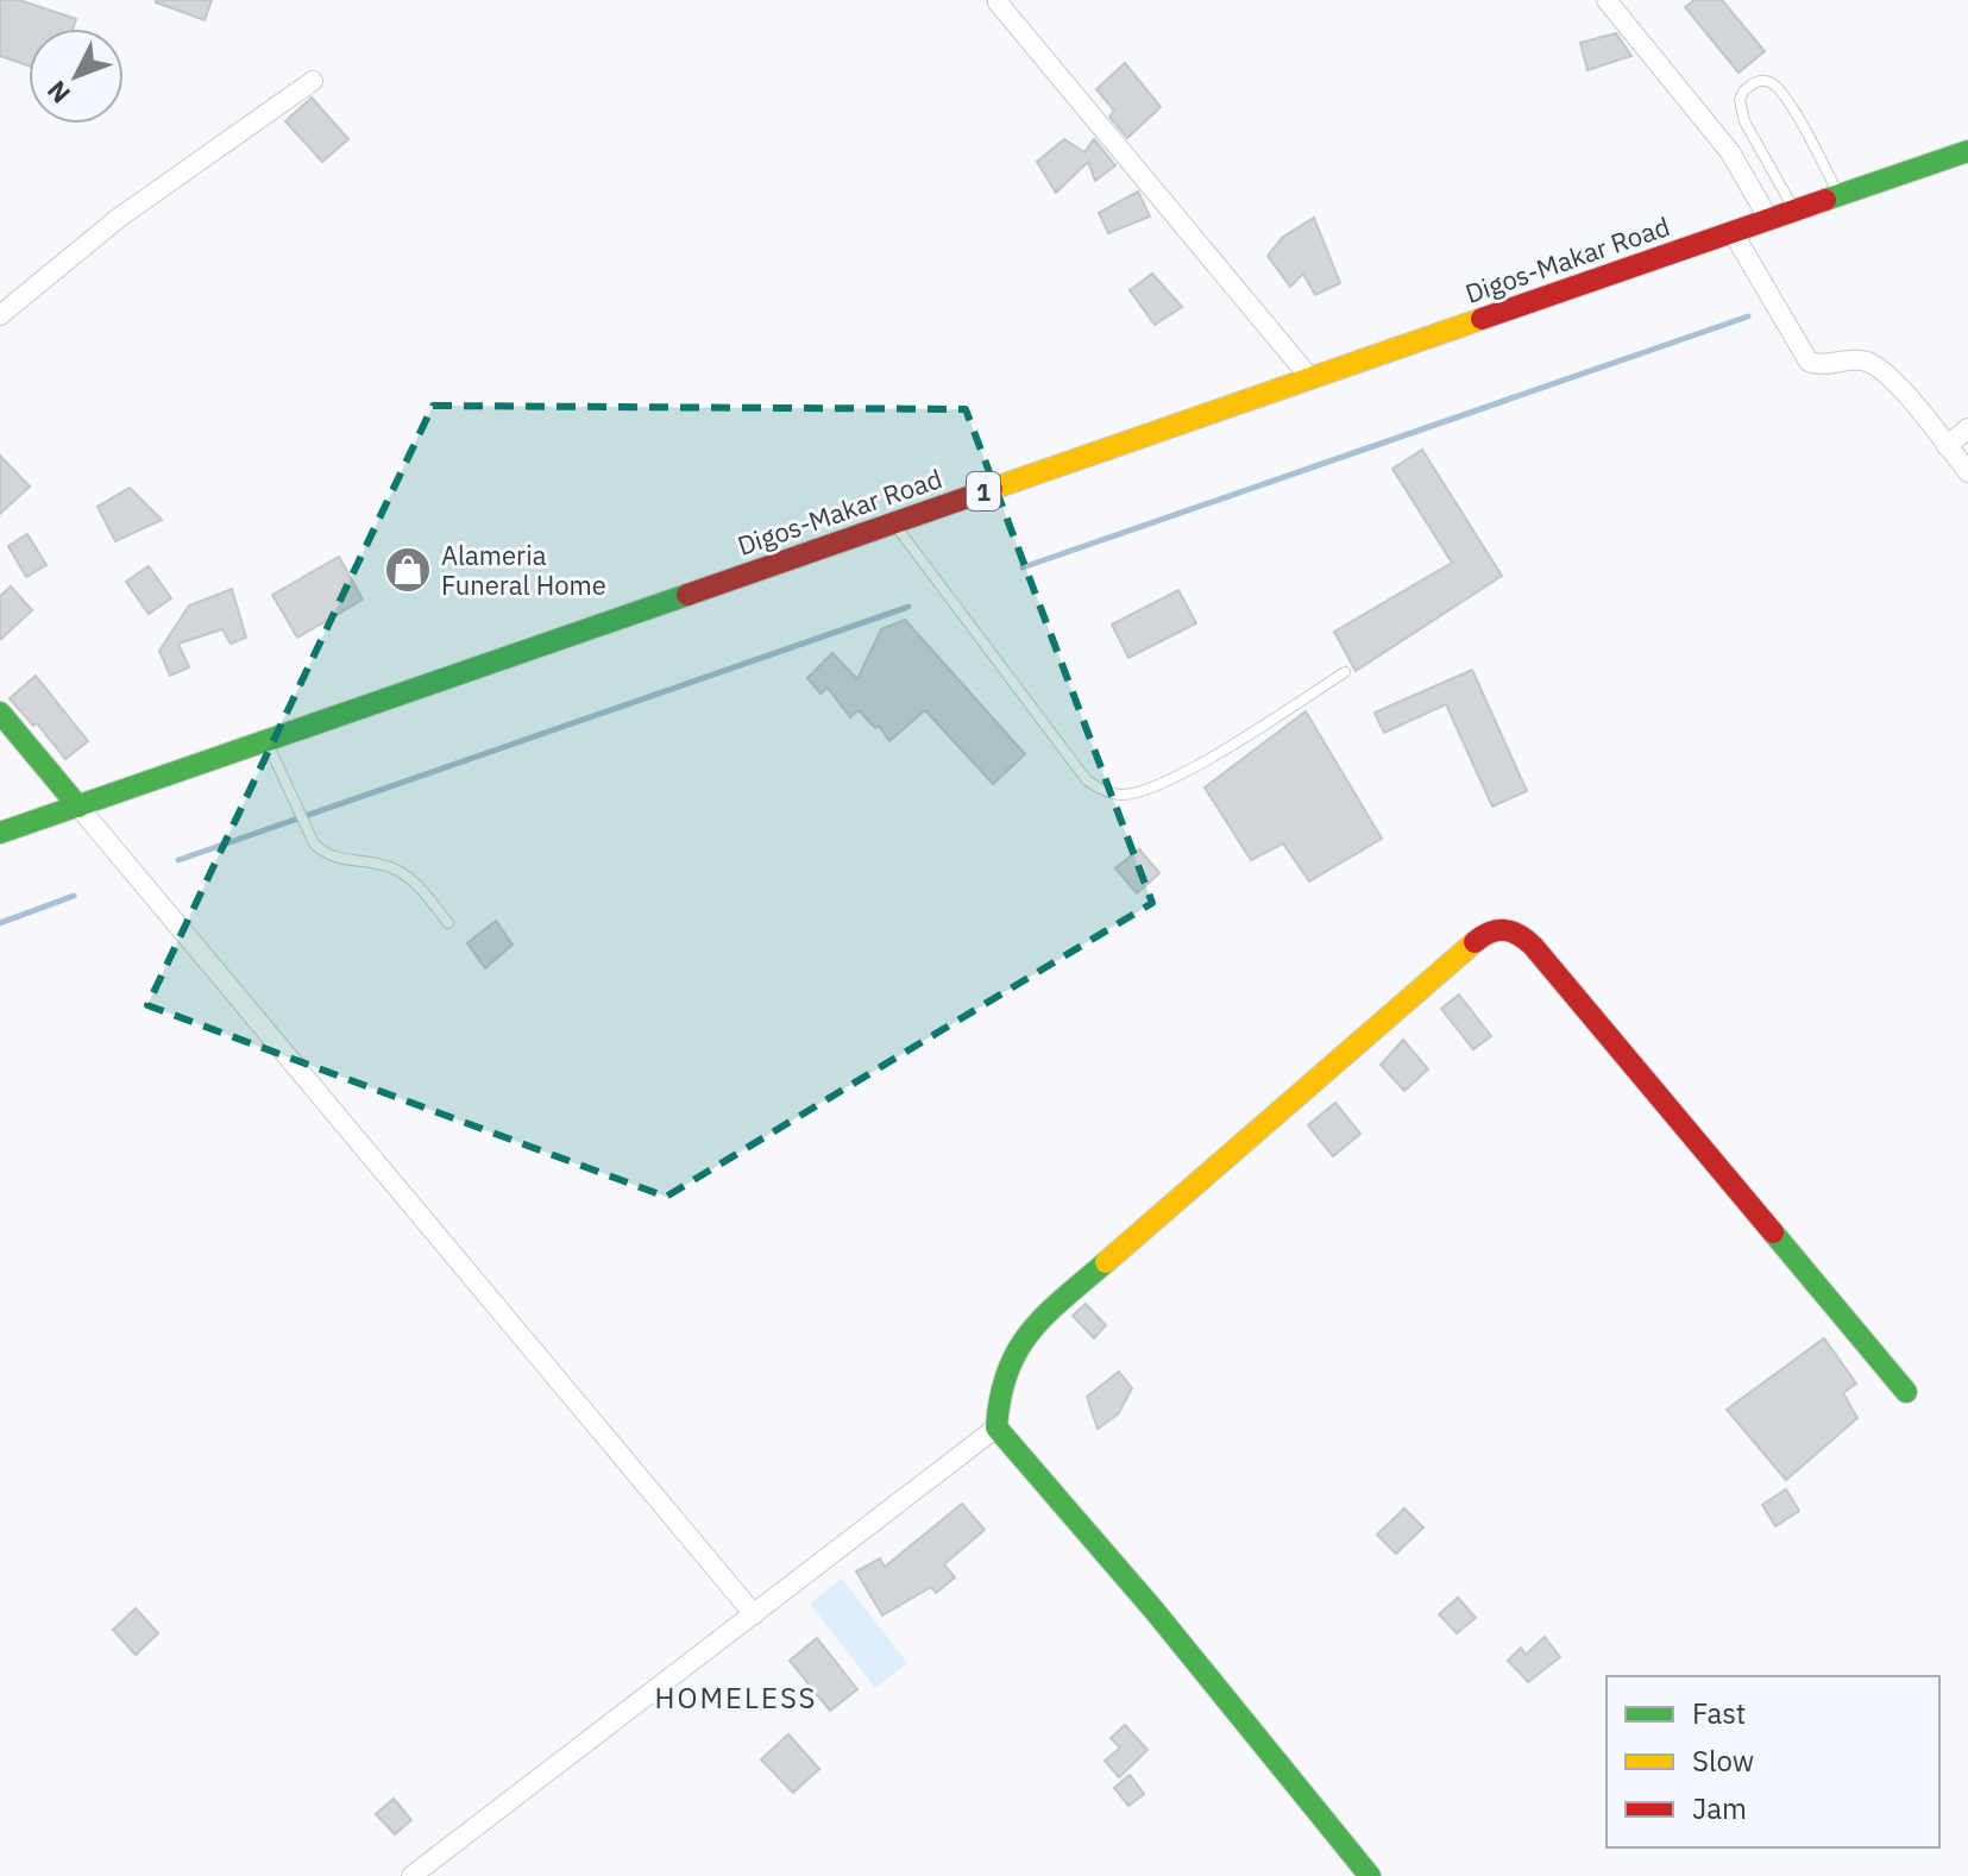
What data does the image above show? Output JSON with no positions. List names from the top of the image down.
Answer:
{
  "streets": {
    "main road": ["Digos-Makar Road", "1"]
  },
  "districts": ["HOMELESS"],
  "places": {
    "shop": ["Alameria Funeral Home"]
  },
  "legend": ["Fast", "Slow", "Jam"],
  "north": "bottom left"
}
